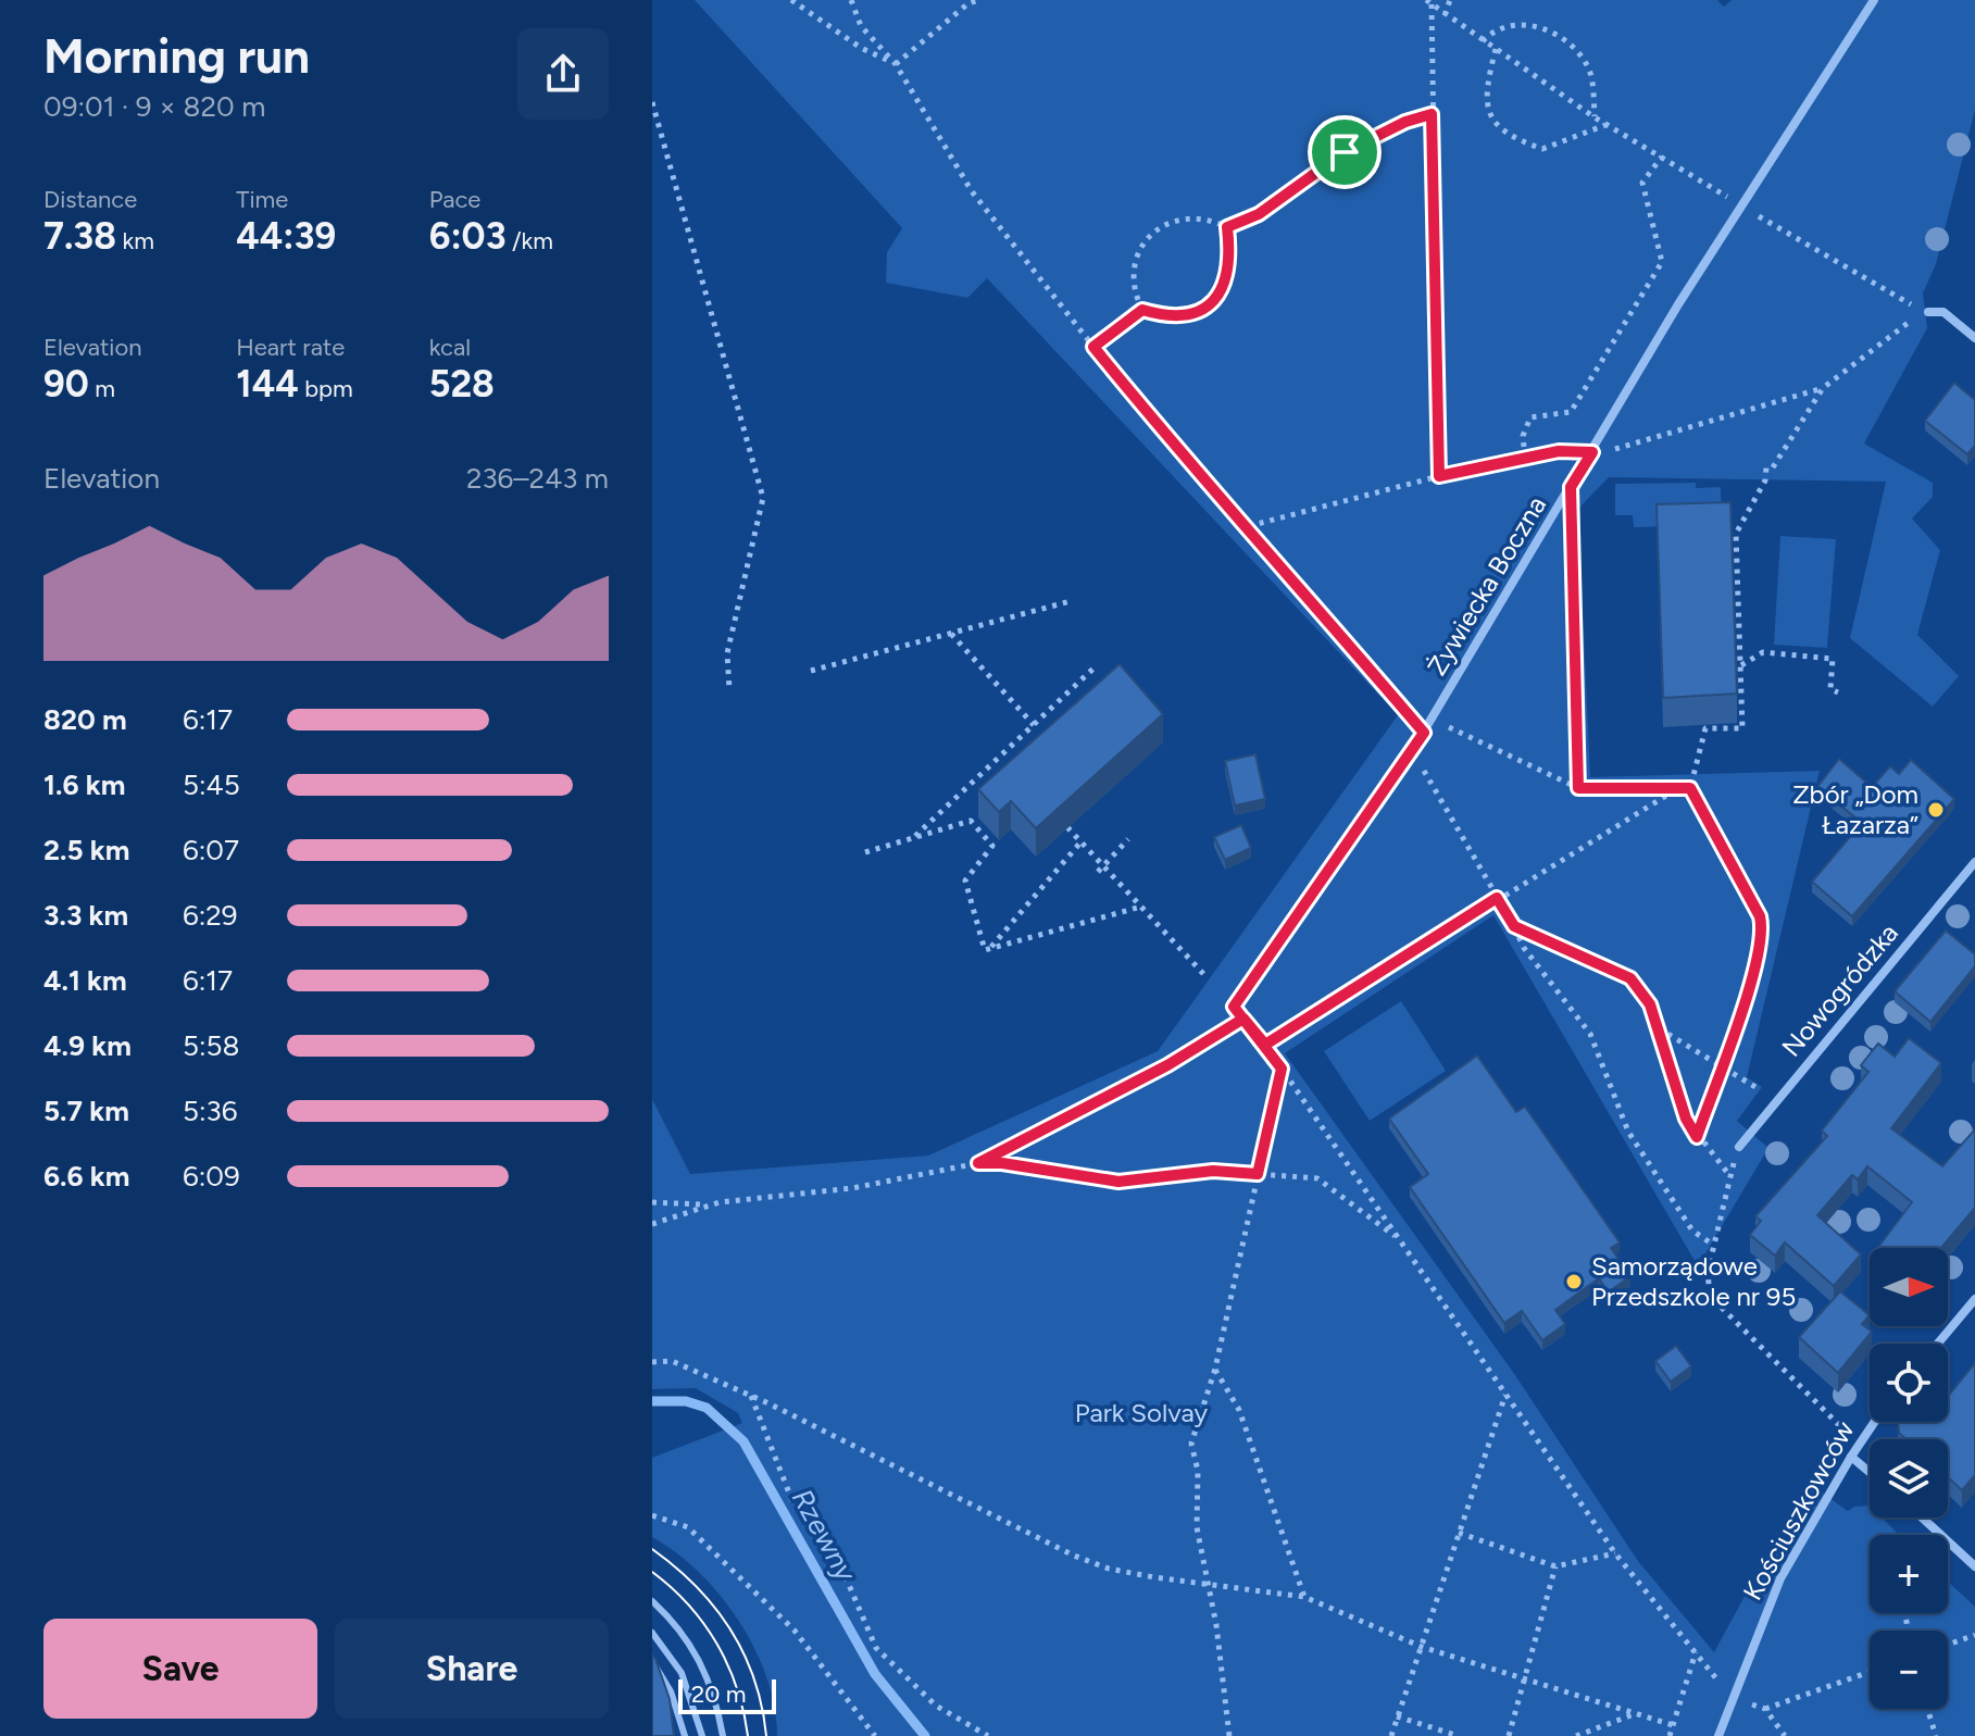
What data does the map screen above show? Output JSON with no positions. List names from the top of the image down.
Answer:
{
  "streets": {
    "street": ["Żywiecka Boczna", "Nowogródzka", "Kościuszkowców"]
  },
  "water": ["Rzewny"],
  "parks": ["Park Solvay"],
  "places": ["Zbór „Dom Łazarza”", "Samorządowe Przedszkole nr 95"],
  "scale_bar": "20 m",
  "north": "right",
  "page": {
    "heading": ["Morning run", "09:01 · 9 × 820 m"],
    "stats": [
      ["Distance", "7.38 km"],
      ["Time", "44:39"],
      ["Pace", "6:03 /km"],
      ["Elevation", "90 m"],
      ["Heart rate", "144 bpm"],
      ["kcal", "528"]
    ],
    "chart": ["Elevation", "236–243 m"],
    "list": [
      {
        "name": "820 m",
        "note": "6:17"
      },
      {
        "name": "1.6 km",
        "note": "5:45"
      },
      {
        "name": "2.5 km",
        "note": "6:07"
      },
      {
        "name": "3.3 km",
        "note": "6:29"
      },
      {
        "name": "4.1 km",
        "note": "6:17"
      },
      {
        "name": "4.9 km",
        "note": "5:58"
      },
      {
        "name": "5.7 km",
        "note": "5:36"
      },
      {
        "name": "6.6 km",
        "note": "6:09"
      }
    ],
    "map_buttons": ["+", "−"],
    "buttons": ["Save", "Share"],
    "scale": "20 m"
  }
}
